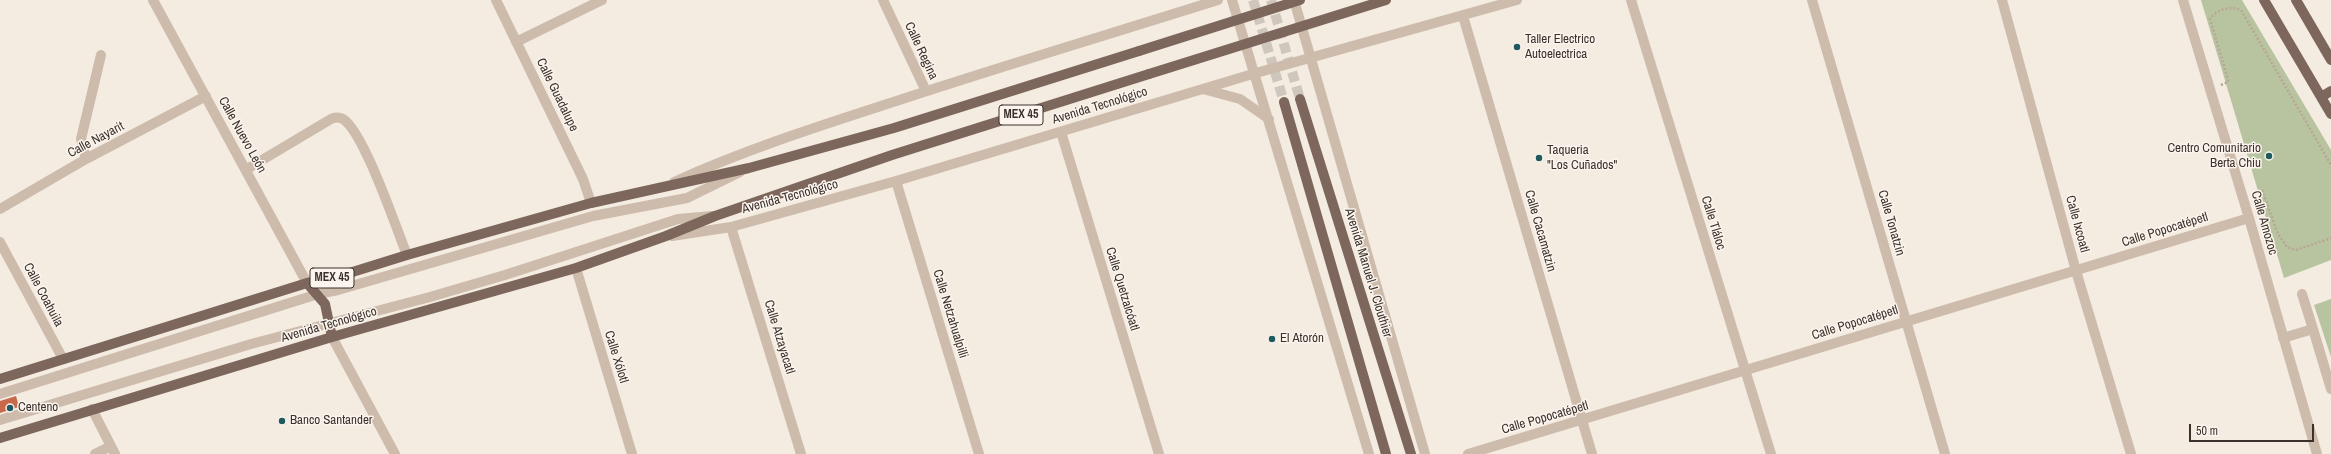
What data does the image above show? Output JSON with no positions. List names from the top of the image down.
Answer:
{
  "streets": {
    "main road": ["Avenida Tecnológico", "MEX 45", "Avenida Manuel J. Clouthier"],
    "street": [
      "Calle Regina",
      "Calle Guadalupe",
      "Calle Nuevo León",
      "Calle Nayarit",
      "Calle Tláloc",
      "Calle Tonatzin",
      "Calle Amozoc",
      "Calle Ixcoatl",
      "Calle Popocatépetl",
      "Calle Cacamatzin",
      "Calle Quetzalcóatl",
      "Calle Coahuila",
      "Calle Netzahualpilli",
      "Calle Atzayacatl",
      "Calle Xólotl"
    ]
  },
  "crossings": [
    ["Calle Guadalupe", "MEX 45"],
    ["Avenida Tecnológico", "Calle Cacamatzin"],
    ["Avenida Tecnológico", "Calle Quetzalcóatl"],
    ["Avenida Tecnológico", "Calle Netzahualpilli"],
    ["Avenida Tecnológico", "Calle Atzayacatl"],
    ["Avenida Tecnológico", "Calle Xólotl"],
    ["MEX 45", "Calle Nuevo León"],
    ["MEX 45", "Calle Coahuila"],
    ["Calle Nuevo León", "Calle Nayarit"],
    ["Calle Tláloc", "Calle Popocatépetl"],
    ["Calle Tonatzin", "Calle Popocatépetl"],
    ["Calle Amozoc", "Calle Popocatépetl"],
    ["Calle Ixcoatl", "Calle Popocatépetl"],
    ["Calle Popocatépetl", "Calle Cacamatzin"]
  ],
  "places": [
    "Taller Electrico Autoelectrica",
    "Centro Comunitario Berta Chiu",
    "Taqueria \"Los Cuñados\"",
    "El Atorón",
    "Centeno",
    "Banco Santander"
  ],
  "scale_bar": "50 m"
}
